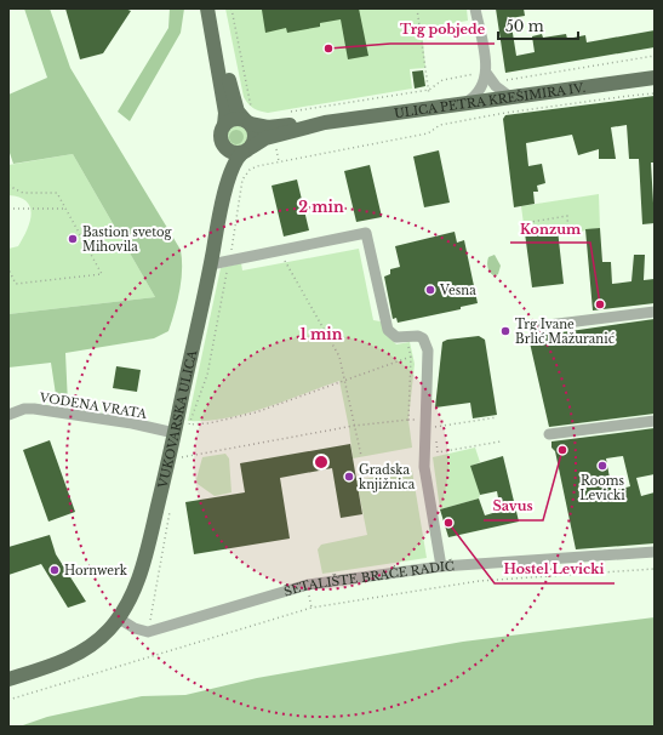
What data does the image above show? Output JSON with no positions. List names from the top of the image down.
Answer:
{
  "streets": {
    "main road": ["ULICA PETRA KREŠIMIRA IV.", "VUKOVARSKA ULICA"],
    "street": ["VODENA VRATA", "ŠETALIŠTE BRAĆE RADIĆ"]
  },
  "crossings": [
    ["ULICA PETRA KREŠIMIRA IV.", "VUKOVARSKA ULICA"],
    ["VODENA VRATA", "VUKOVARSKA ULICA"]
  ],
  "places": [
    "Trg pobjede",
    "Bastion svetog Mihovila",
    "Vesna",
    "Konzum",
    "Trg Ivane Brlić Mažuranić",
    "Savus",
    "Rooms Levicki",
    "Gradska knjižnica",
    "Hostel Levicki",
    "Hornwerk"
  ],
  "scale_bar": "50 m",
  "rings": ["2 min", "1 min"]
}
